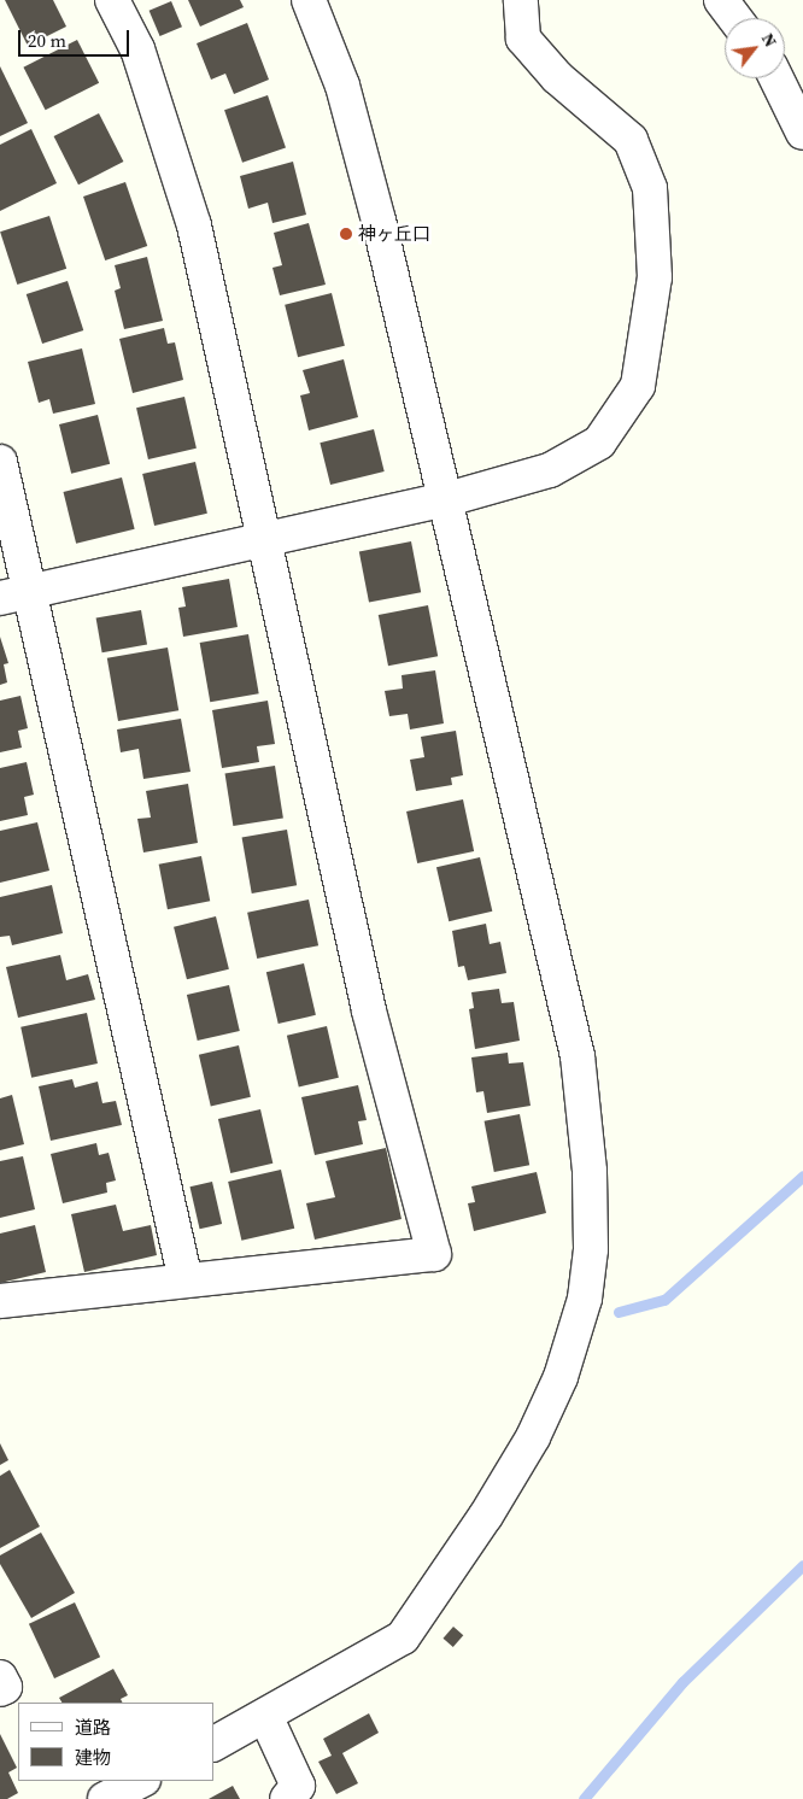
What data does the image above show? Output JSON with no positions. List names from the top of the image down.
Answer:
{
  "places": ["神ヶ丘口"],
  "legend": ["道路", "建物"],
  "scale_bar": "20 m",
  "north": "top right"
}
